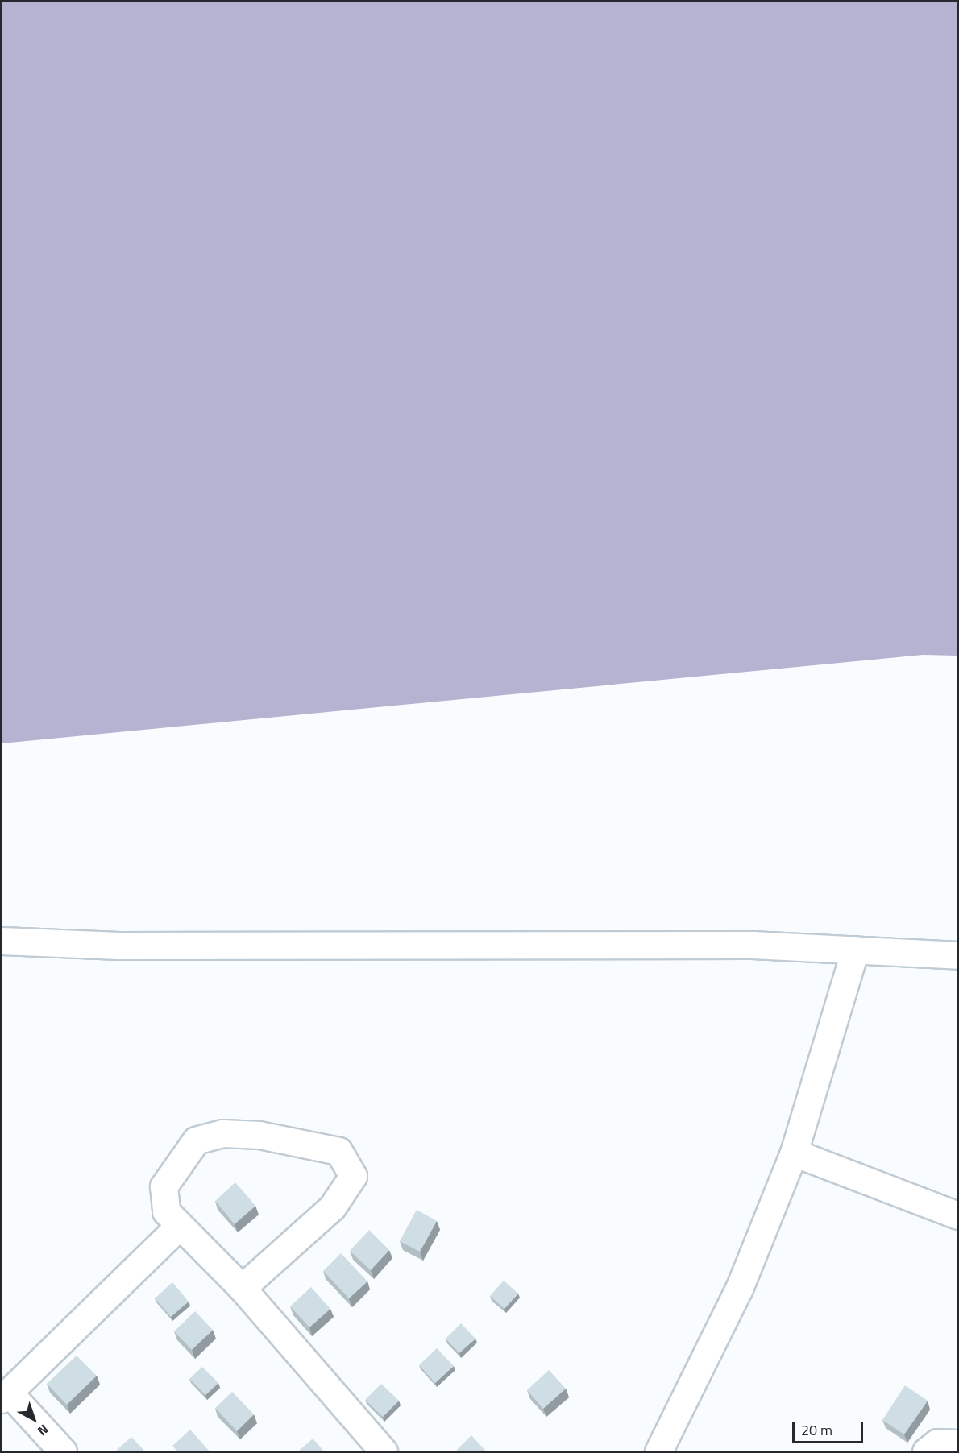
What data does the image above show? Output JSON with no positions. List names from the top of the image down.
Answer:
{
  "scale_bar": "20 m",
  "north": "bottom right"
}
